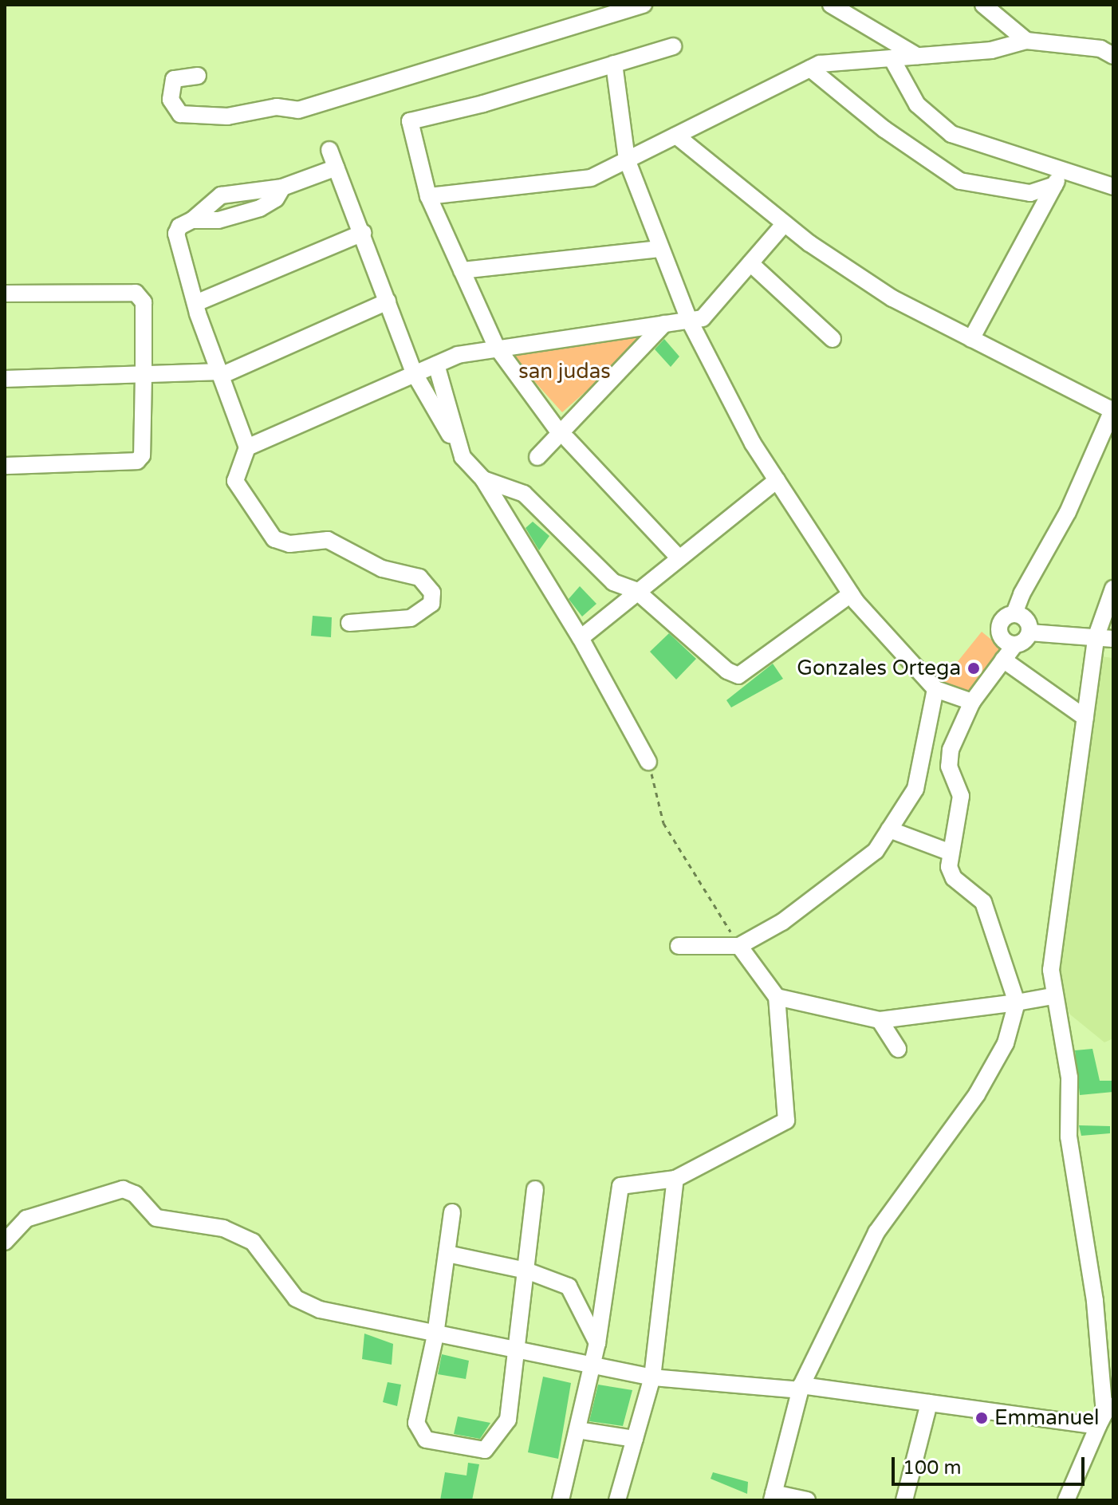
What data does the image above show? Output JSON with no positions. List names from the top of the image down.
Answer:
{
  "parks": ["san judas"],
  "places": ["Gonzales Ortega", "Emmanuel"],
  "scale_bar": "100 m"
}
